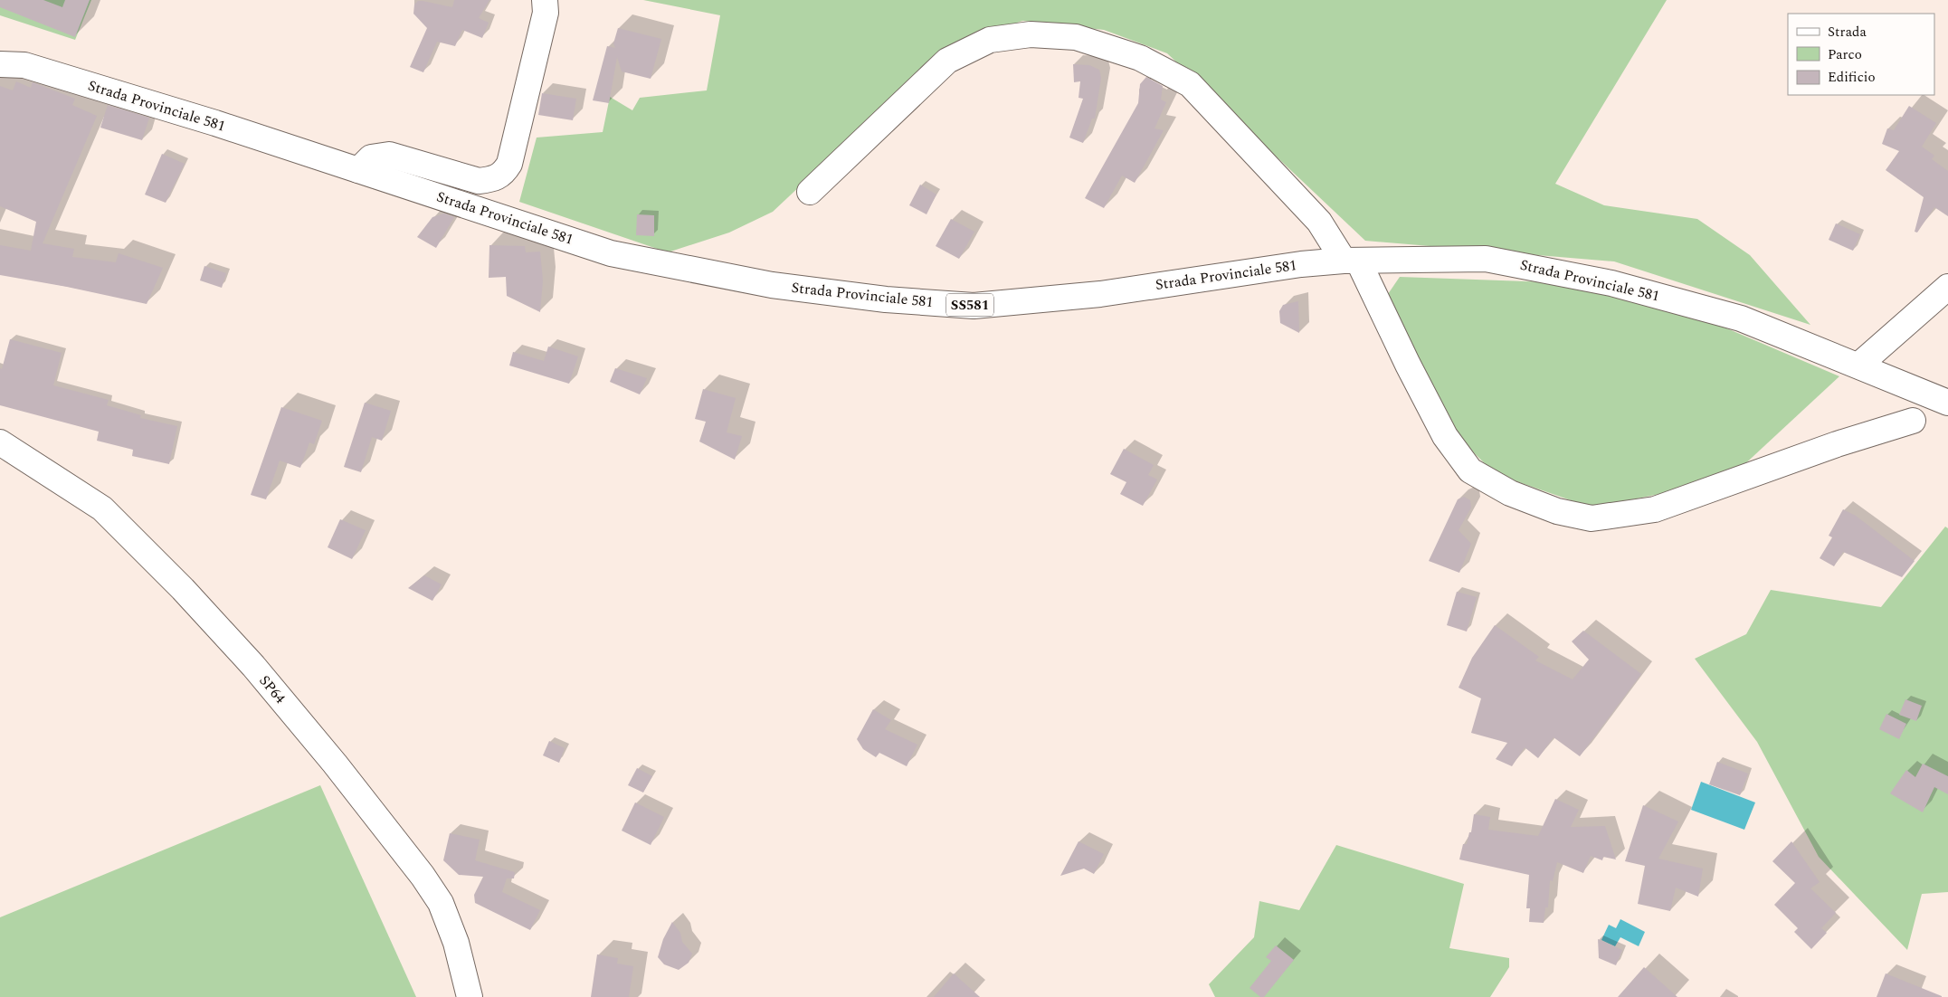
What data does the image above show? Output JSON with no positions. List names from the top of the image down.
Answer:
{
  "streets": {
    "street": ["Strada Provinciale 581", "SS581", "SP64"]
  },
  "legend": ["Strada", "Parco", "Edificio"]
}
